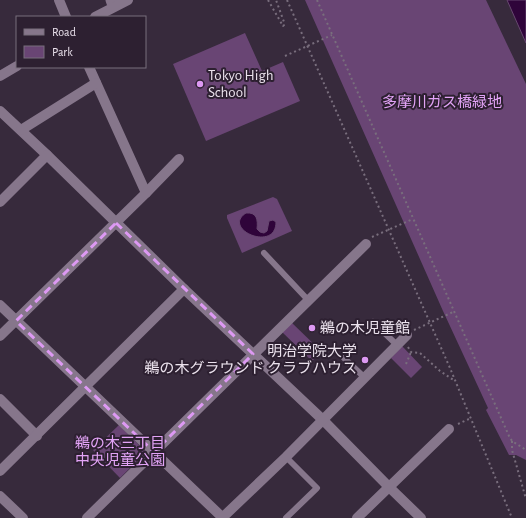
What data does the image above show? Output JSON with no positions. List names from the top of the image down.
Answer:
{
  "parks": ["多摩川ガス橋緑地", "鵜の木三丁目 中央児童公園"],
  "places": ["Tokyo High School", "鵜の木児童館", "明治学院大学 鵜の木グラウンド クラブハウス"],
  "legend": ["Road", "Park"]
}
